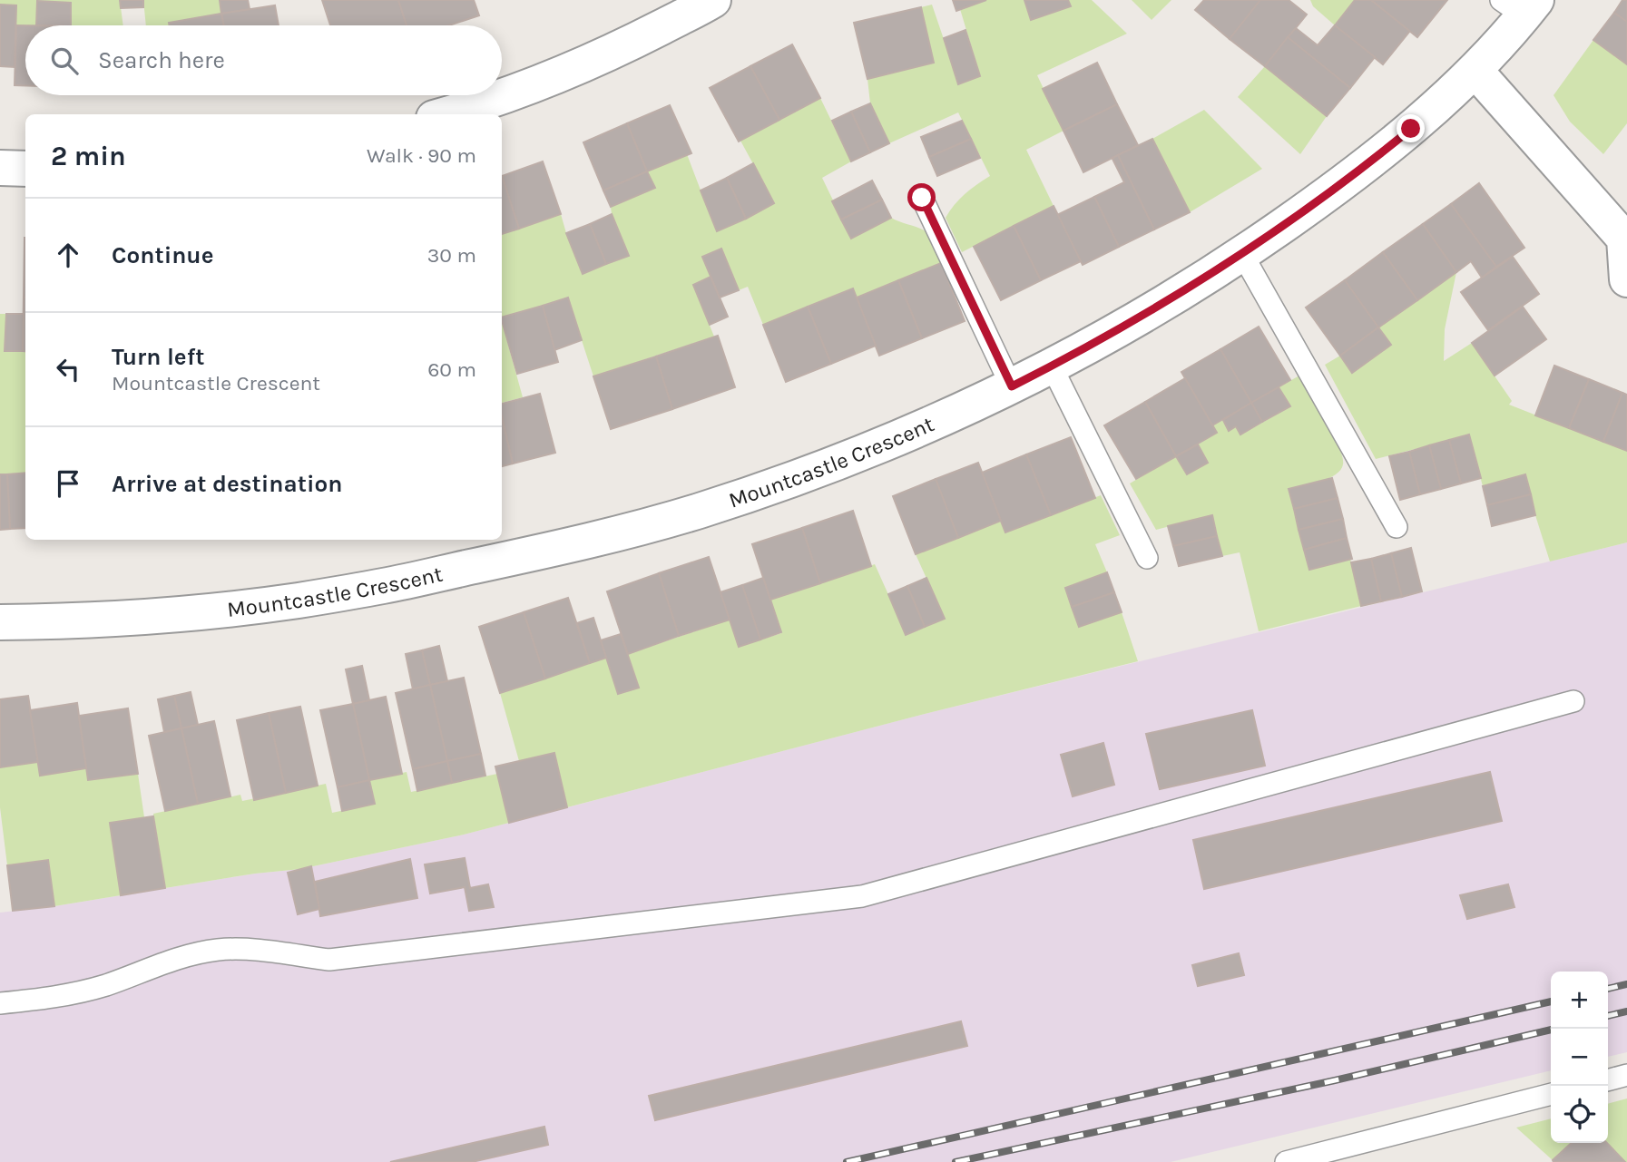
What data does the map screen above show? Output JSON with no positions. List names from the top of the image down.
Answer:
{
  "streets": {
    "street": ["Mountcastle Crescent"]
  },
  "page": {
    "search": "Search here",
    "heading": ["2 min", "Walk · 90 m"],
    "list": [
      ["Continue", "30 m"],
      ["Turn left", "Mountcastle Crescent", "60 m"],
      "Arrive at destination"
    ],
    "map_buttons": ["+", "−"]
  }
}
